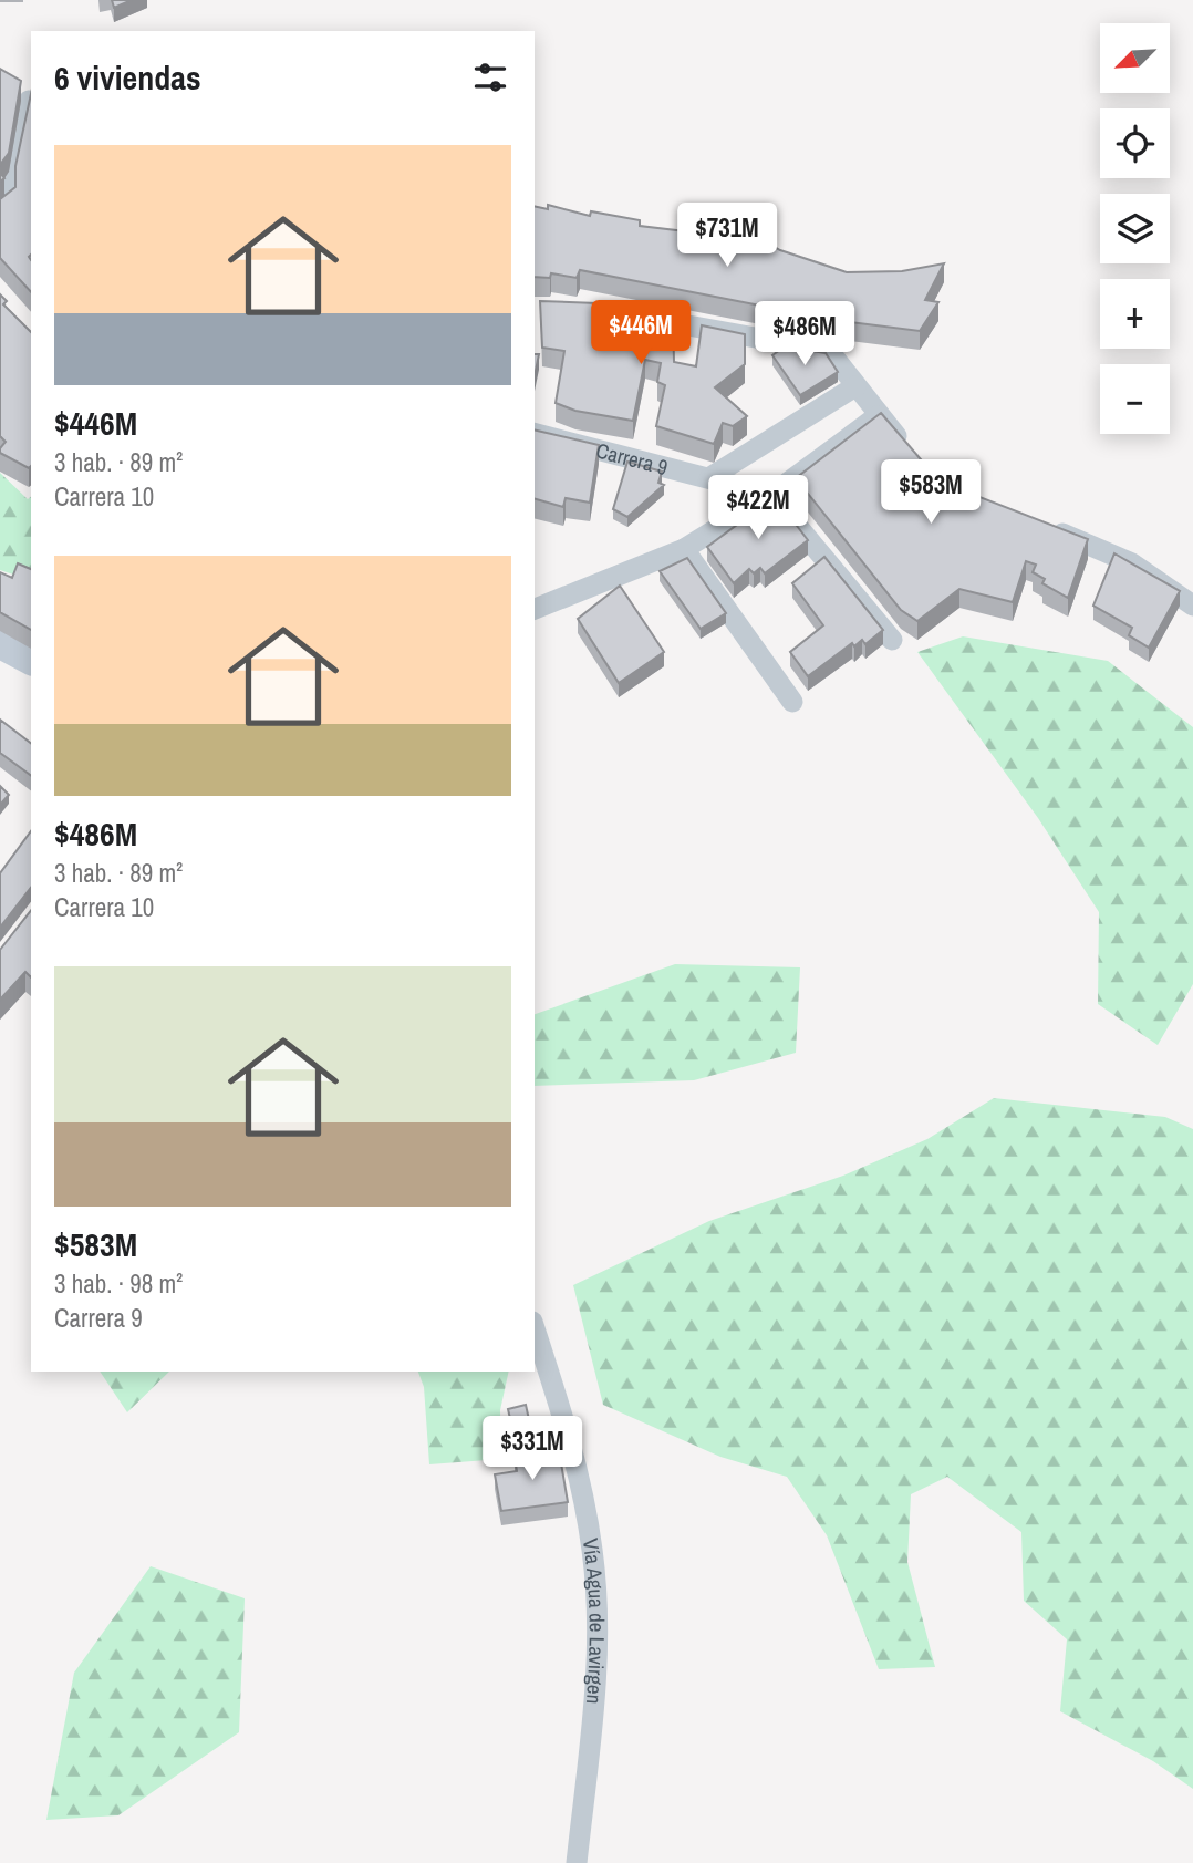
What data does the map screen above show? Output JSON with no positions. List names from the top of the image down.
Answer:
{
  "streets": {
    "street": ["Carrera 9", "Vía Agua de Lavirgen"]
  },
  "north": "bottom left",
  "page": {
    "map_buttons": ["+", "−"],
    "heading": "6 viviendas",
    "list": [
      {
        "name": "$446M",
        "note": "3 hab. · 89 m² · Carrera 10"
      },
      {
        "name": "$486M",
        "note": "3 hab. · 89 m² · Carrera 10"
      },
      {
        "name": "$583M",
        "note": "3 hab. · 98 m² · Carrera 9"
      }
    ],
    "price": [
      "$731M",
      "$446M",
      "$486M",
      "$583M",
      "$422M",
      "$331M"
    ]
  }
}
